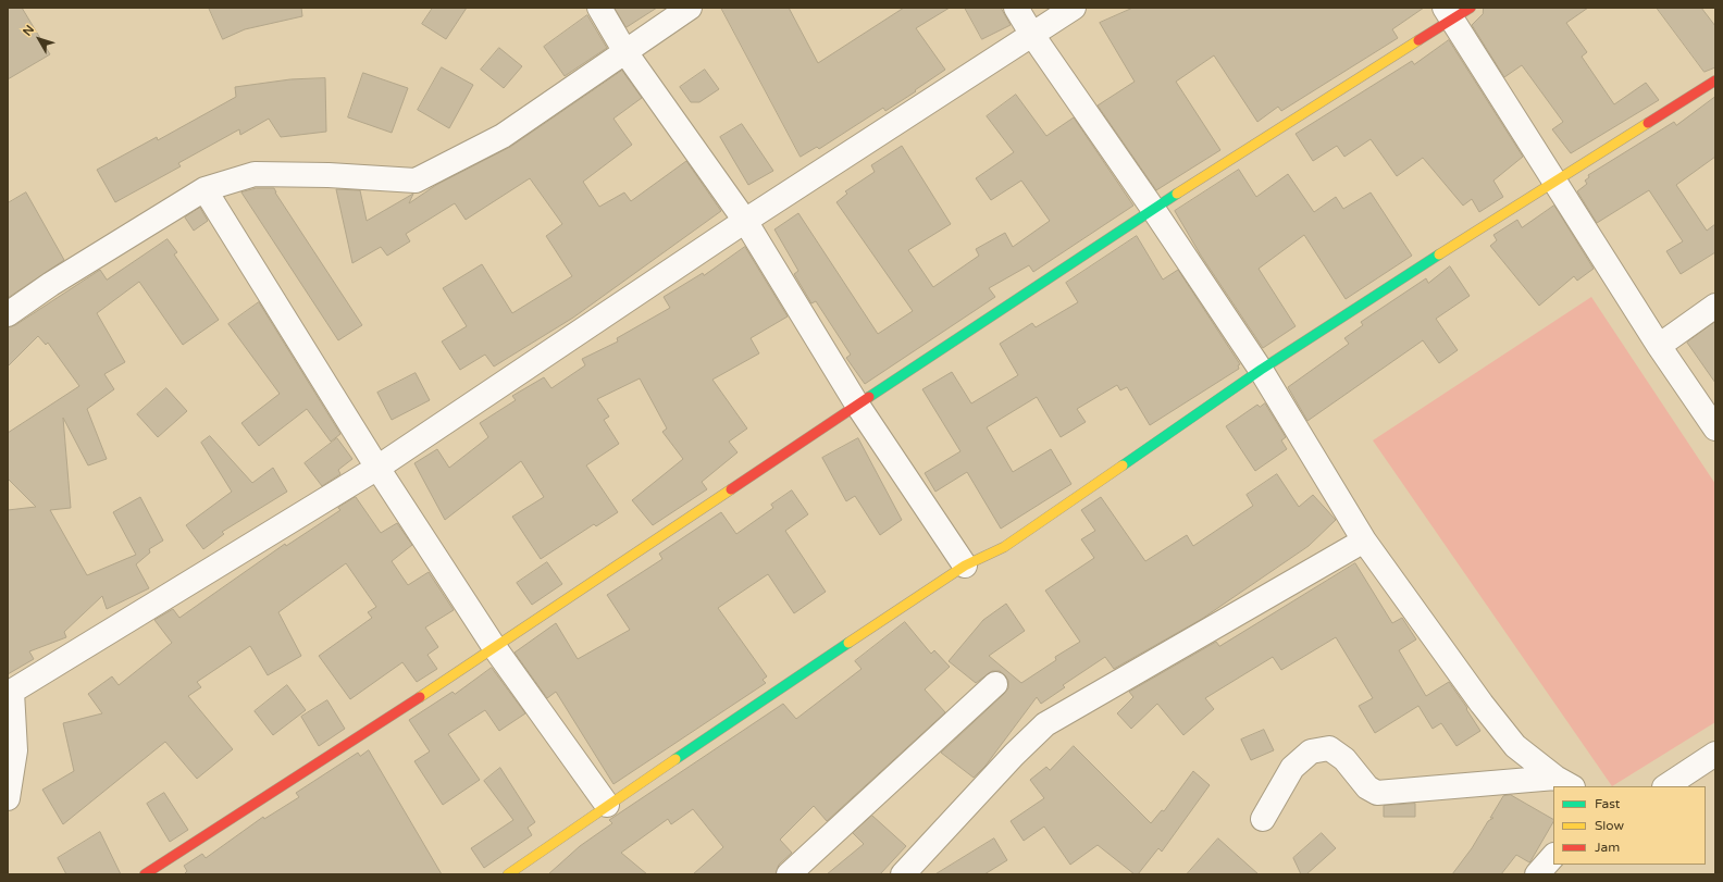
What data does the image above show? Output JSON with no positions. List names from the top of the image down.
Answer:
{
  "legend": ["Fast", "Slow", "Jam"],
  "north": "top left"
}
